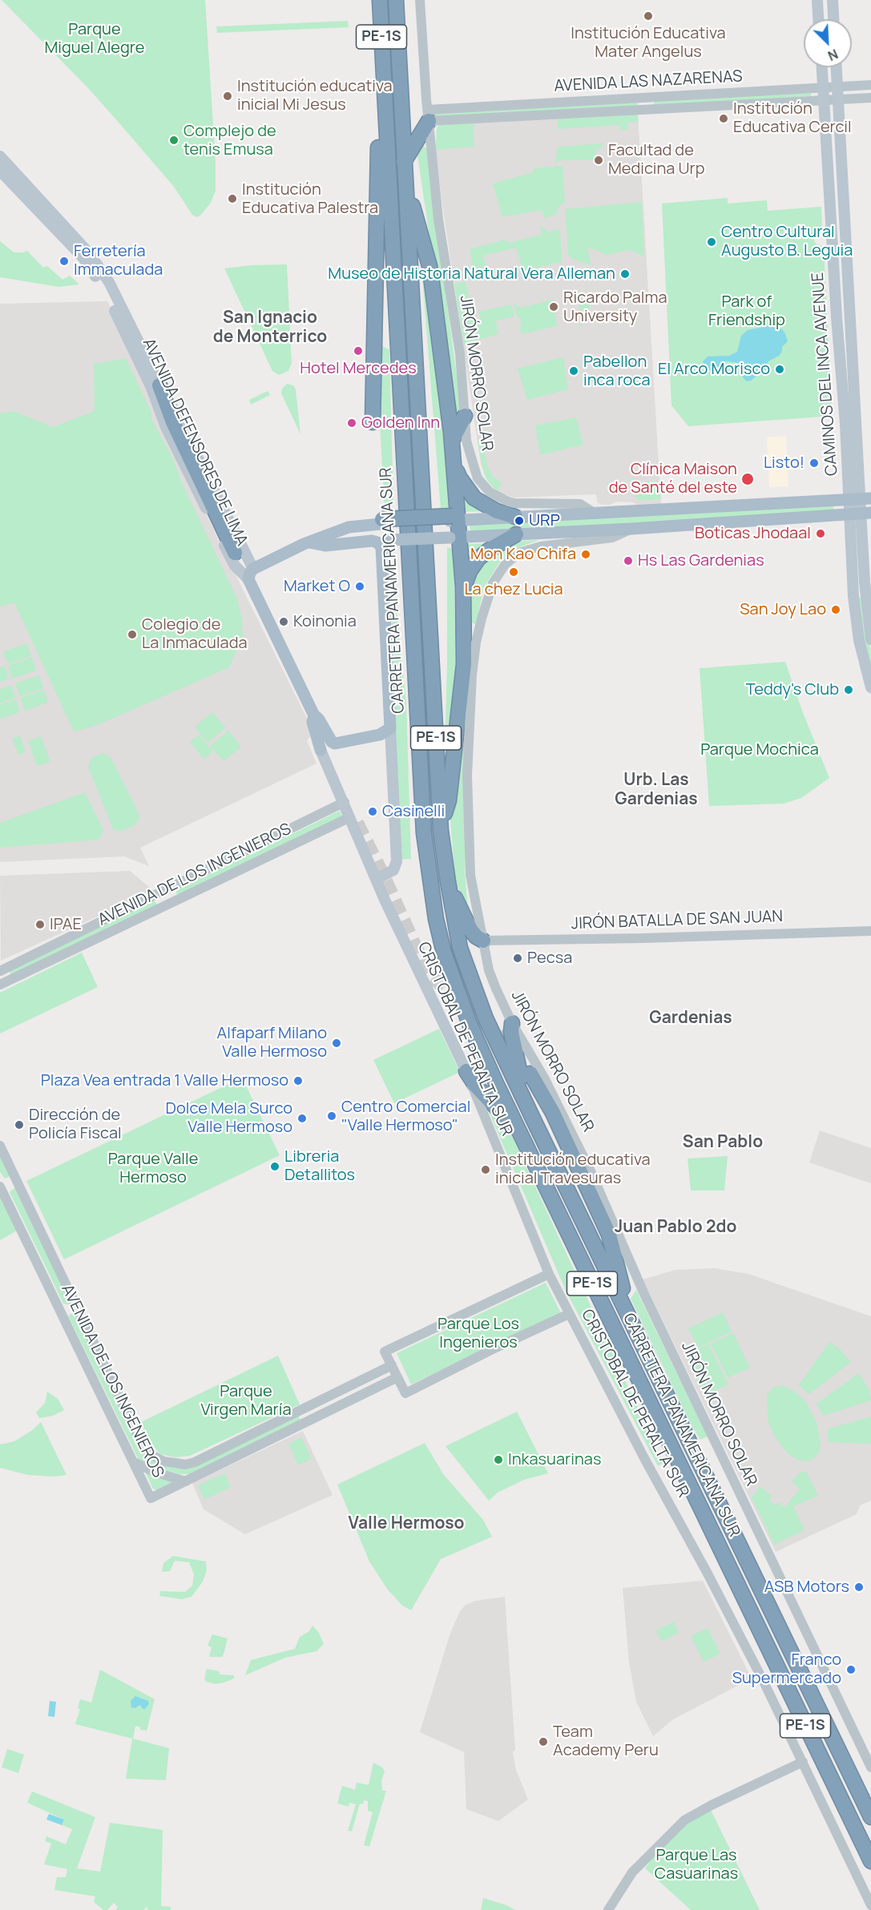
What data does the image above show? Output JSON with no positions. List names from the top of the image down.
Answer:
{
  "streets": {
    "highway": ["PE-1S", "CARRETERA PANAMERICANA SUR"],
    "main road": ["CAMINOS DEL INCA AVENUE", "AVENIDA DEFENSORES DE LIMA", "CRISTOBAL DE PERALTA SUR"],
    "street": [
      "AVENIDA LAS NAZARENAS",
      "JIRÓN MORRO SOLAR",
      "AVENIDA DE LOS INGENIEROS",
      "JIRÓN BATALLA DE SAN JUAN"
    ]
  },
  "crossings": [
    ["AVENIDA LAS NAZARENAS", "JIRÓN MORRO SOLAR"],
    ["AVENIDA LAS NAZARENAS", "CAMINOS DEL INCA AVENUE"],
    ["JIRÓN MORRO SOLAR", "JIRÓN BATALLA DE SAN JUAN"],
    ["AVENIDA DEFENSORES DE LIMA", "CRISTOBAL DE PERALTA SUR"],
    ["AVENIDA DE LOS INGENIEROS", "CRISTOBAL DE PERALTA SUR"]
  ],
  "districts": [
    "San Ignacio de Monterrico",
    "Urb. Las Gardenias",
    "Gardenias",
    "San Pablo",
    "Juan Pablo 2do",
    "Valle Hermoso"
  ],
  "parks": [
    "Parque Miguel Alegre",
    "Park of Friendship",
    "Parque Mochica",
    "Parque Valle Hermoso",
    "Parque Los Ingenieros",
    "Parque Virgen María",
    "Parque Las Casuarinas"
  ],
  "places": [
    "Institución Educativa Mater Angelus",
    "Institución educativa inicial Mi Jesus",
    "Institución Educativa Cercil",
    "Complejo de tenis Emusa",
    "Facultad de Medicina Urp",
    "Institución Educativa Palestra",
    "Centro Cultural Augusto B. Leguia",
    "Ferretería Immaculada",
    "Museo de Historia Natural Vera Alleman",
    "Ricardo Palma University",
    "Hotel Mercedes",
    "El Arco Morisco",
    "Pabellon inca roca",
    "Golden Inn",
    "Listo!",
    "Clínica Maison de Santé del este",
    "URP",
    "Boticas Jhodaal",
    "Mon Kao Chifa",
    "Hs Las Gardenias",
    "La chez Lucia",
    "Market O",
    "San Joy Lao",
    "Koinonia",
    "Colegio de La Inmaculada",
    "Teddy's Club",
    "Casinelli",
    "IPAE",
    "Pecsa",
    "Alfaparf Milano Valle Hermoso",
    "Plaza Vea entrada 1 Valle Hermoso",
    "Centro Comercial \"Valle Hermoso\"",
    "Dolce Mela Surco Valle Hermoso",
    "Dirección de Policía Fiscal",
    "Libreria Detallitos",
    "Institución educativa inicial Travesuras",
    "Inkasuarinas",
    "ASB Motors",
    "Franco Supermercado",
    "Team Academy Peru"
  ],
  "north": "bottom right"
}
